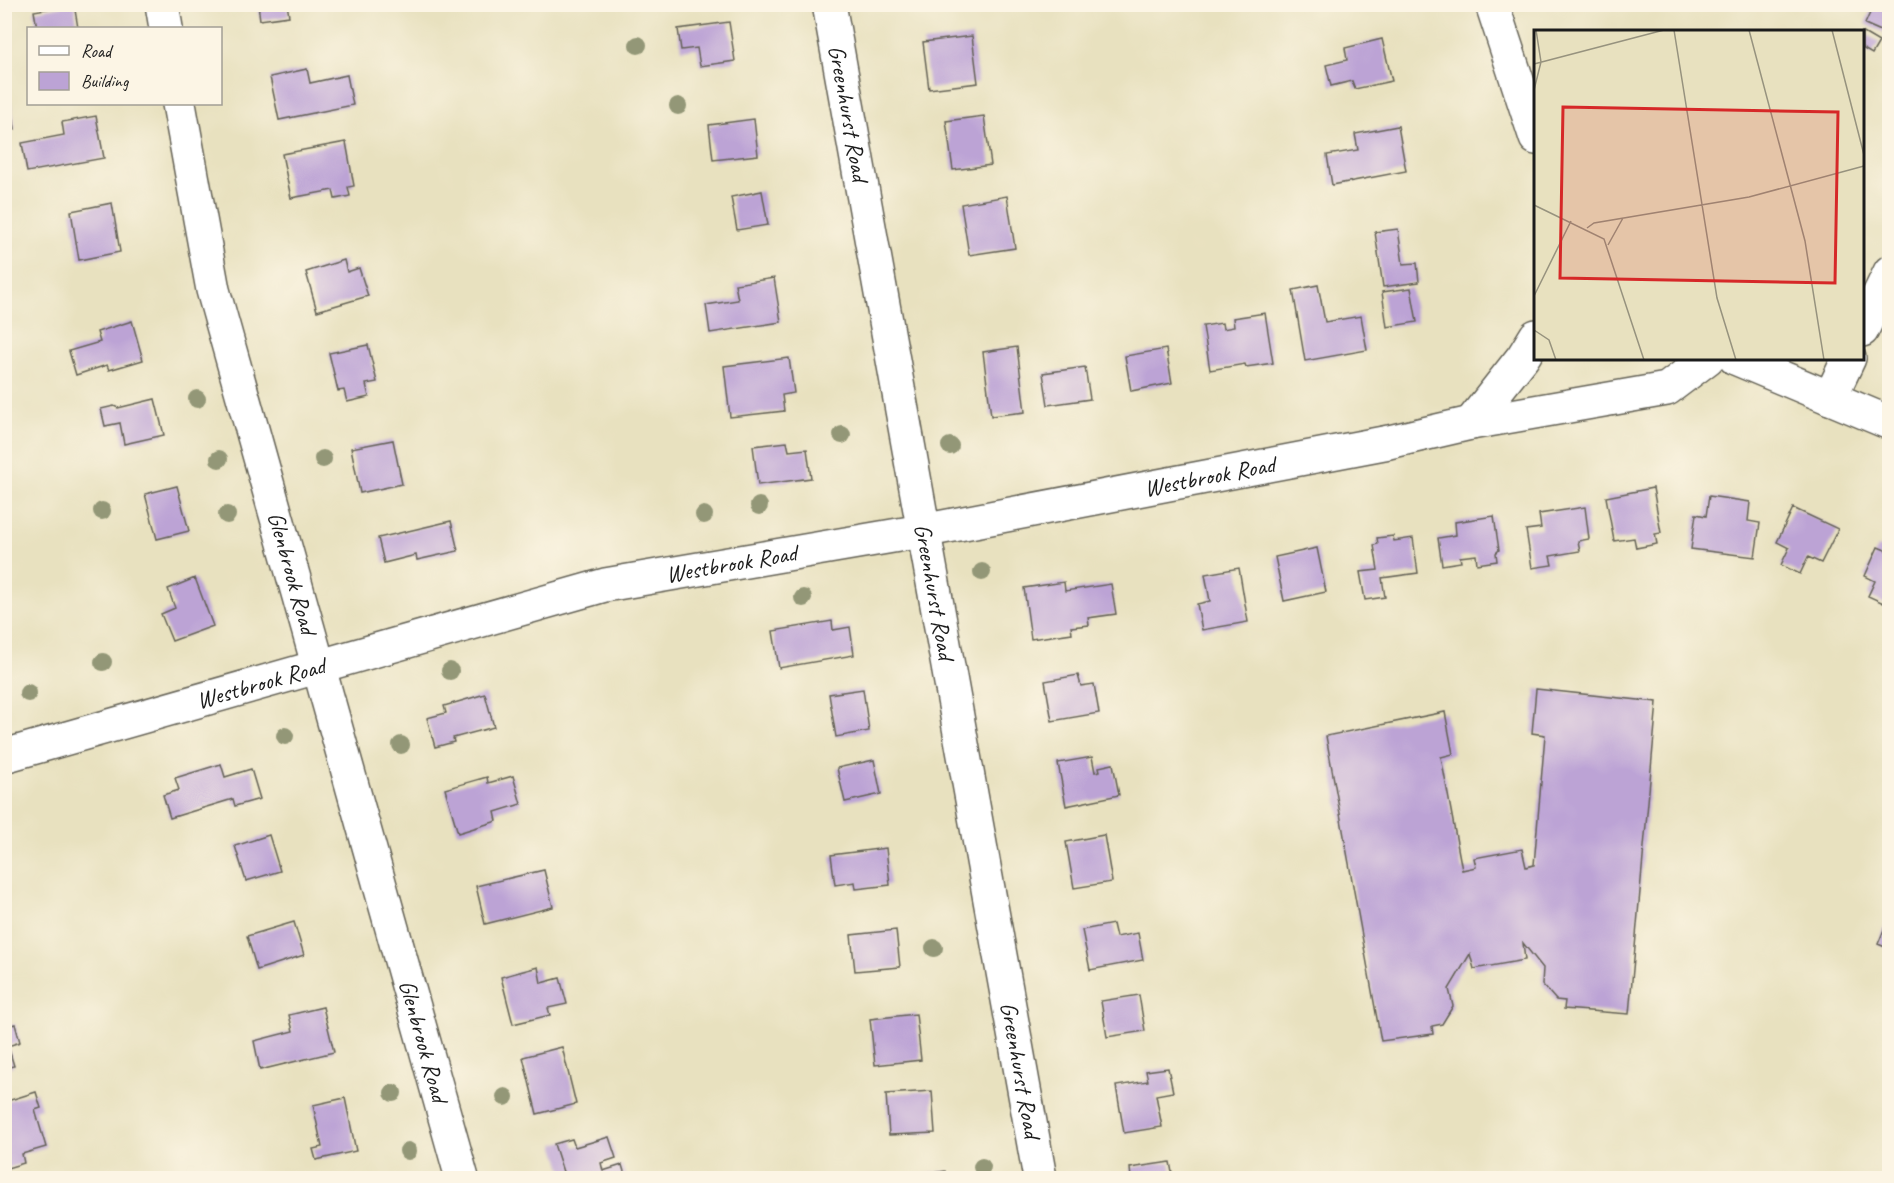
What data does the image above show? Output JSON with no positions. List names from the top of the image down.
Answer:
{
  "streets": {
    "street": ["Greenhurst Road", "Westbrook Road", "Glenbrook Road"]
  },
  "crossings": [
    ["Greenhurst Road", "Westbrook Road"],
    ["Westbrook Road", "Glenbrook Road"]
  ],
  "legend": ["Road", "Building"]
}
